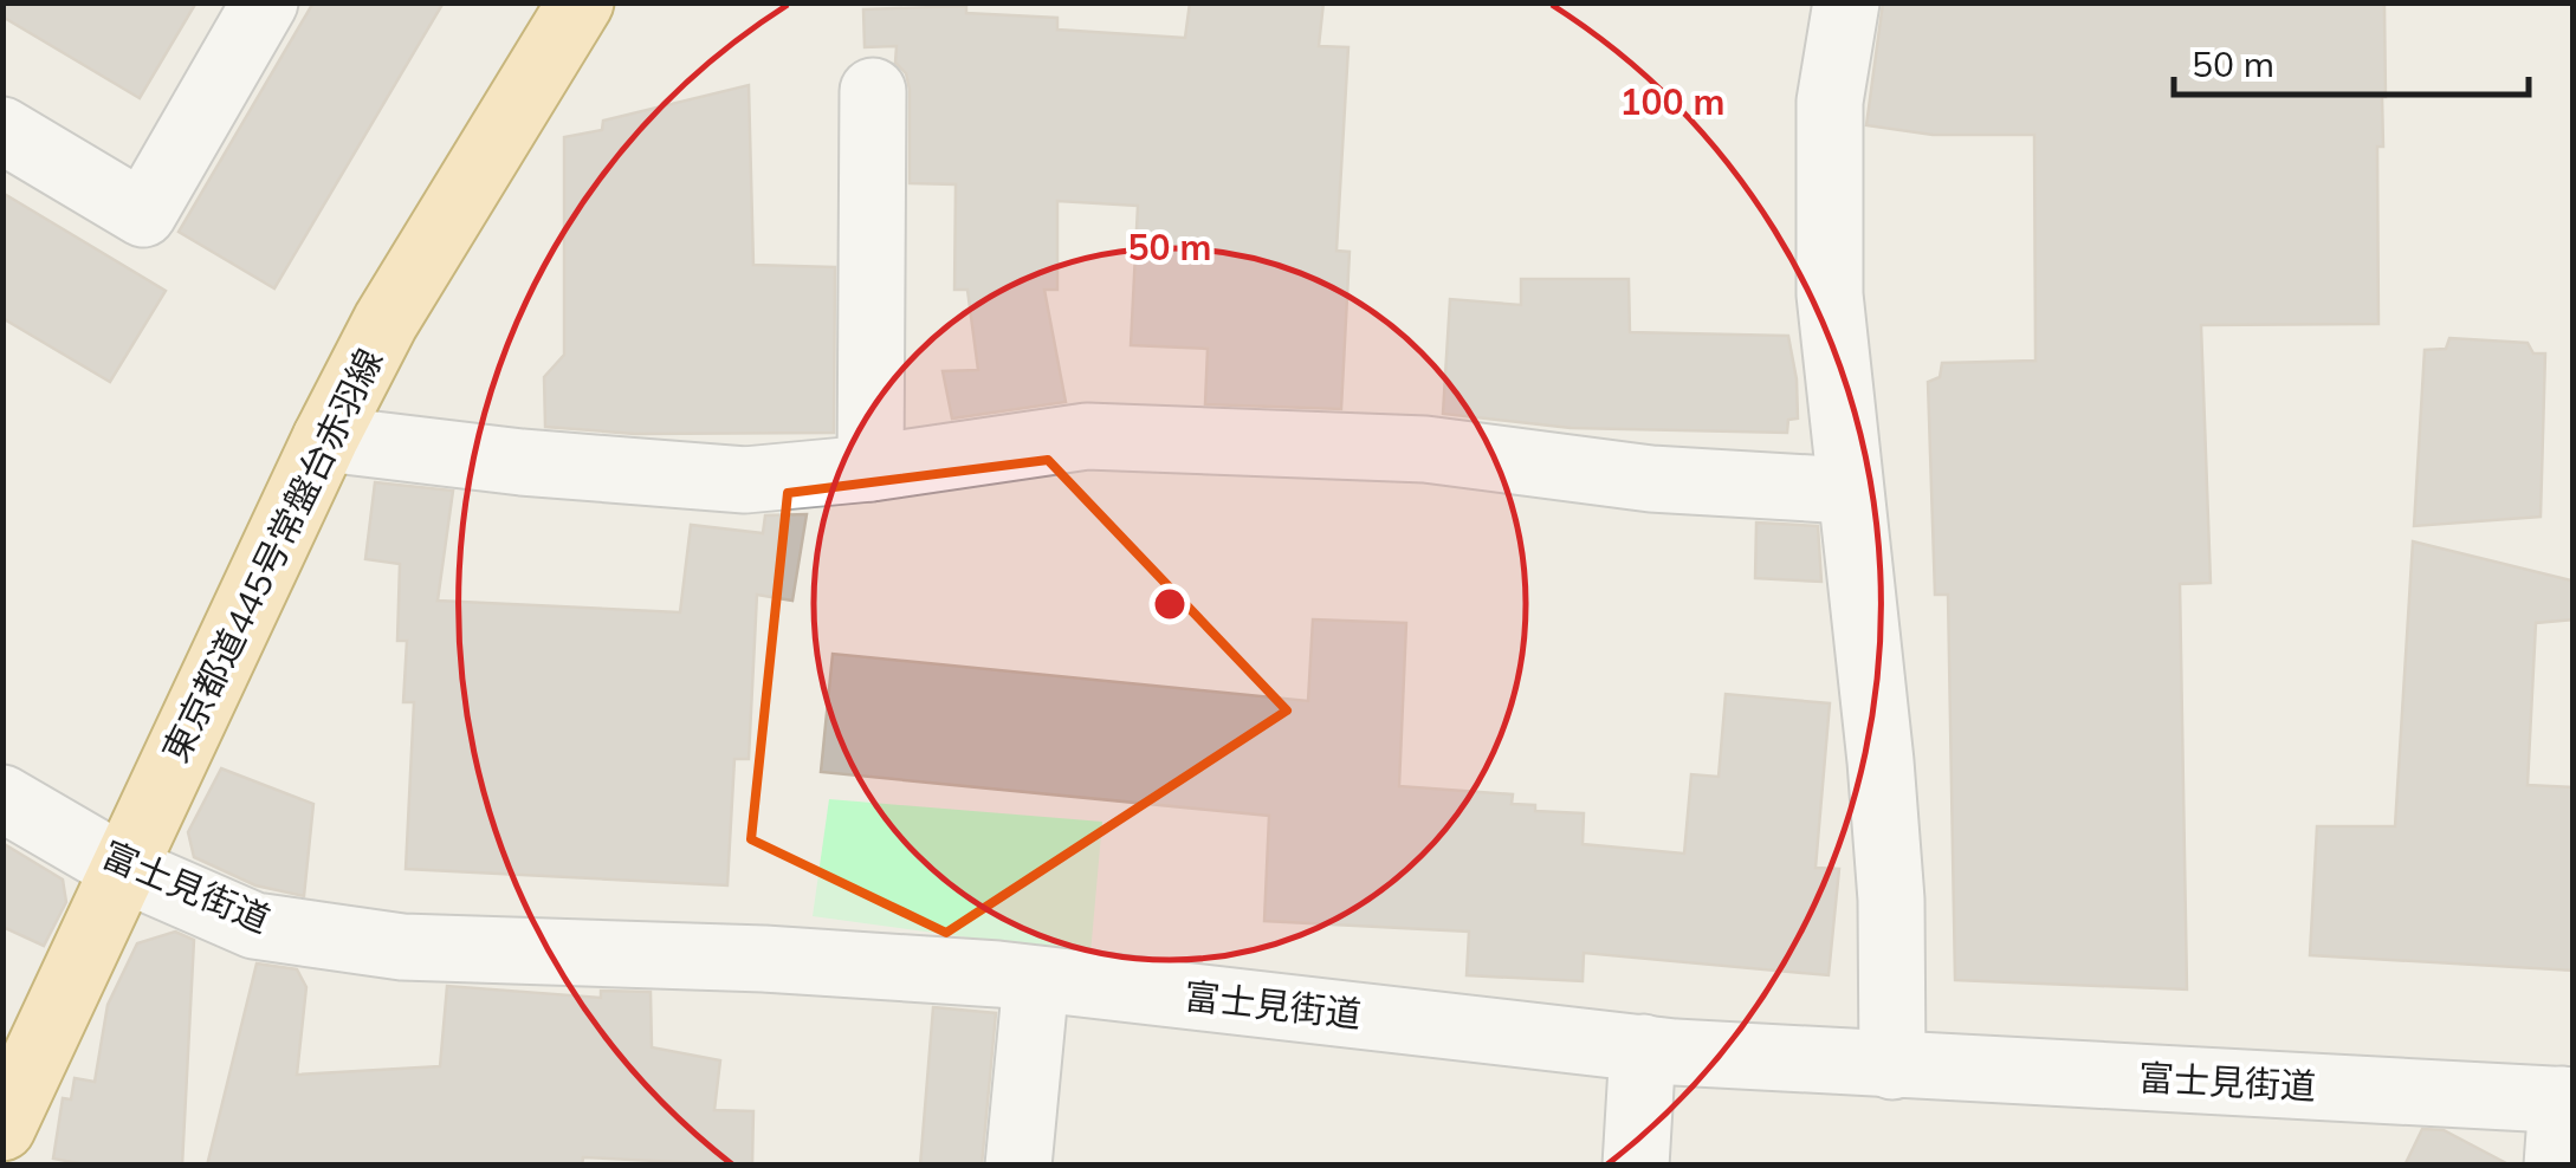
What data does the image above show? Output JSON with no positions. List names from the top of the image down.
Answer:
{
  "streets": {
    "main road": ["東京都道445号常盤台赤羽線"],
    "street": ["富士見街道"]
  },
  "crossings": [
    ["東京都道445号常盤台赤羽線", "富士見街道"]
  ],
  "scale_bar": "50 m",
  "rings": ["100 m", "50 m"]
}
